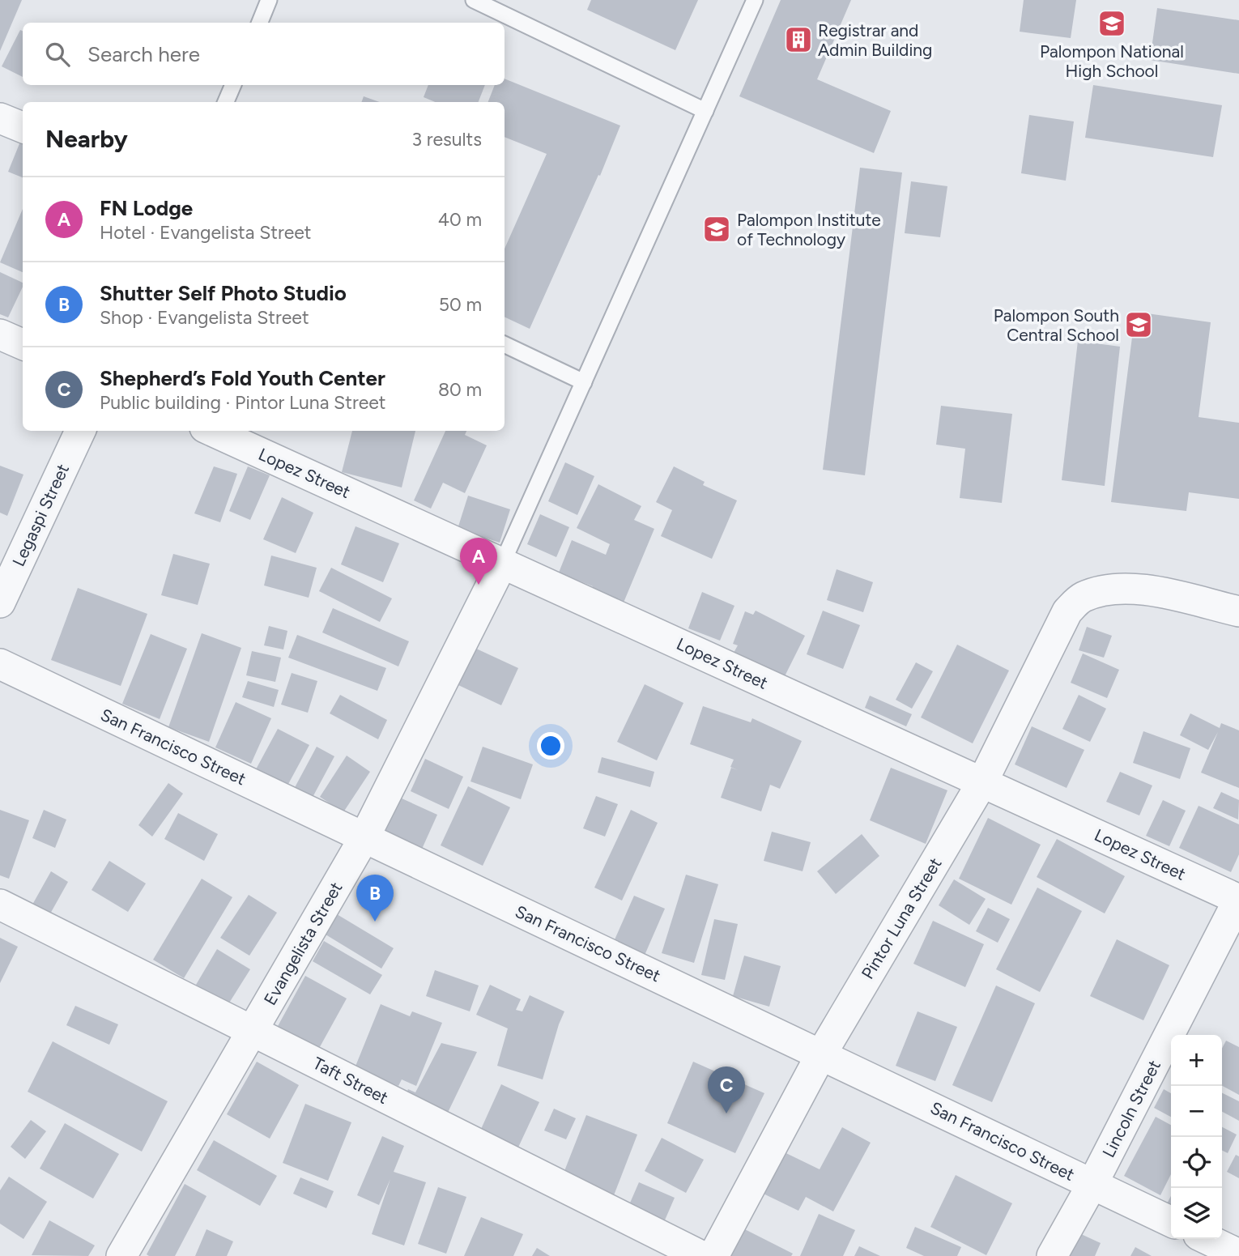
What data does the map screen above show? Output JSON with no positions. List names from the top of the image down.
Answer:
{
  "streets": {
    "street": [
      "Lopez Street",
      "Legaspi Street",
      "San Francisco Street",
      "Pintor Luna Street",
      "Evangelista Street",
      "Taft Street",
      "Lincoln Street"
    ]
  },
  "crossings": [
    ["Lopez Street", "Pintor Luna Street"],
    ["Lopez Street", "Evangelista Street"],
    ["Lopez Street", "Lincoln Street"],
    ["San Francisco Street", "Pintor Luna Street"],
    ["San Francisco Street", "Evangelista Street"],
    ["San Francisco Street", "Lincoln Street"],
    ["Evangelista Street", "Taft Street"]
  ],
  "places": {
    "school or university": ["Palompon National High School", "Palompon Institute of Technology", "Palompon South Central School"],
    "building": ["Registrar and Admin Building"]
  },
  "page": {
    "search": "Search here",
    "heading": ["Nearby", "3 results"],
    "list": [
      {
        "mark": "A",
        "name": "FN Lodge",
        "note": "Hotel · Evangelista Street",
        "value": "40 m"
      },
      {
        "mark": "B",
        "name": "Shutter Self Photo Studio",
        "note": "Shop · Evangelista Street",
        "value": "50 m"
      },
      {
        "mark": "C",
        "name": "Shepherd’s Fold Youth Center",
        "note": "Public building · Pintor Luna Street",
        "value": "80 m"
      }
    ],
    "pins": ["A", "B", "C"],
    "map_buttons": ["+", "−"]
  }
}
